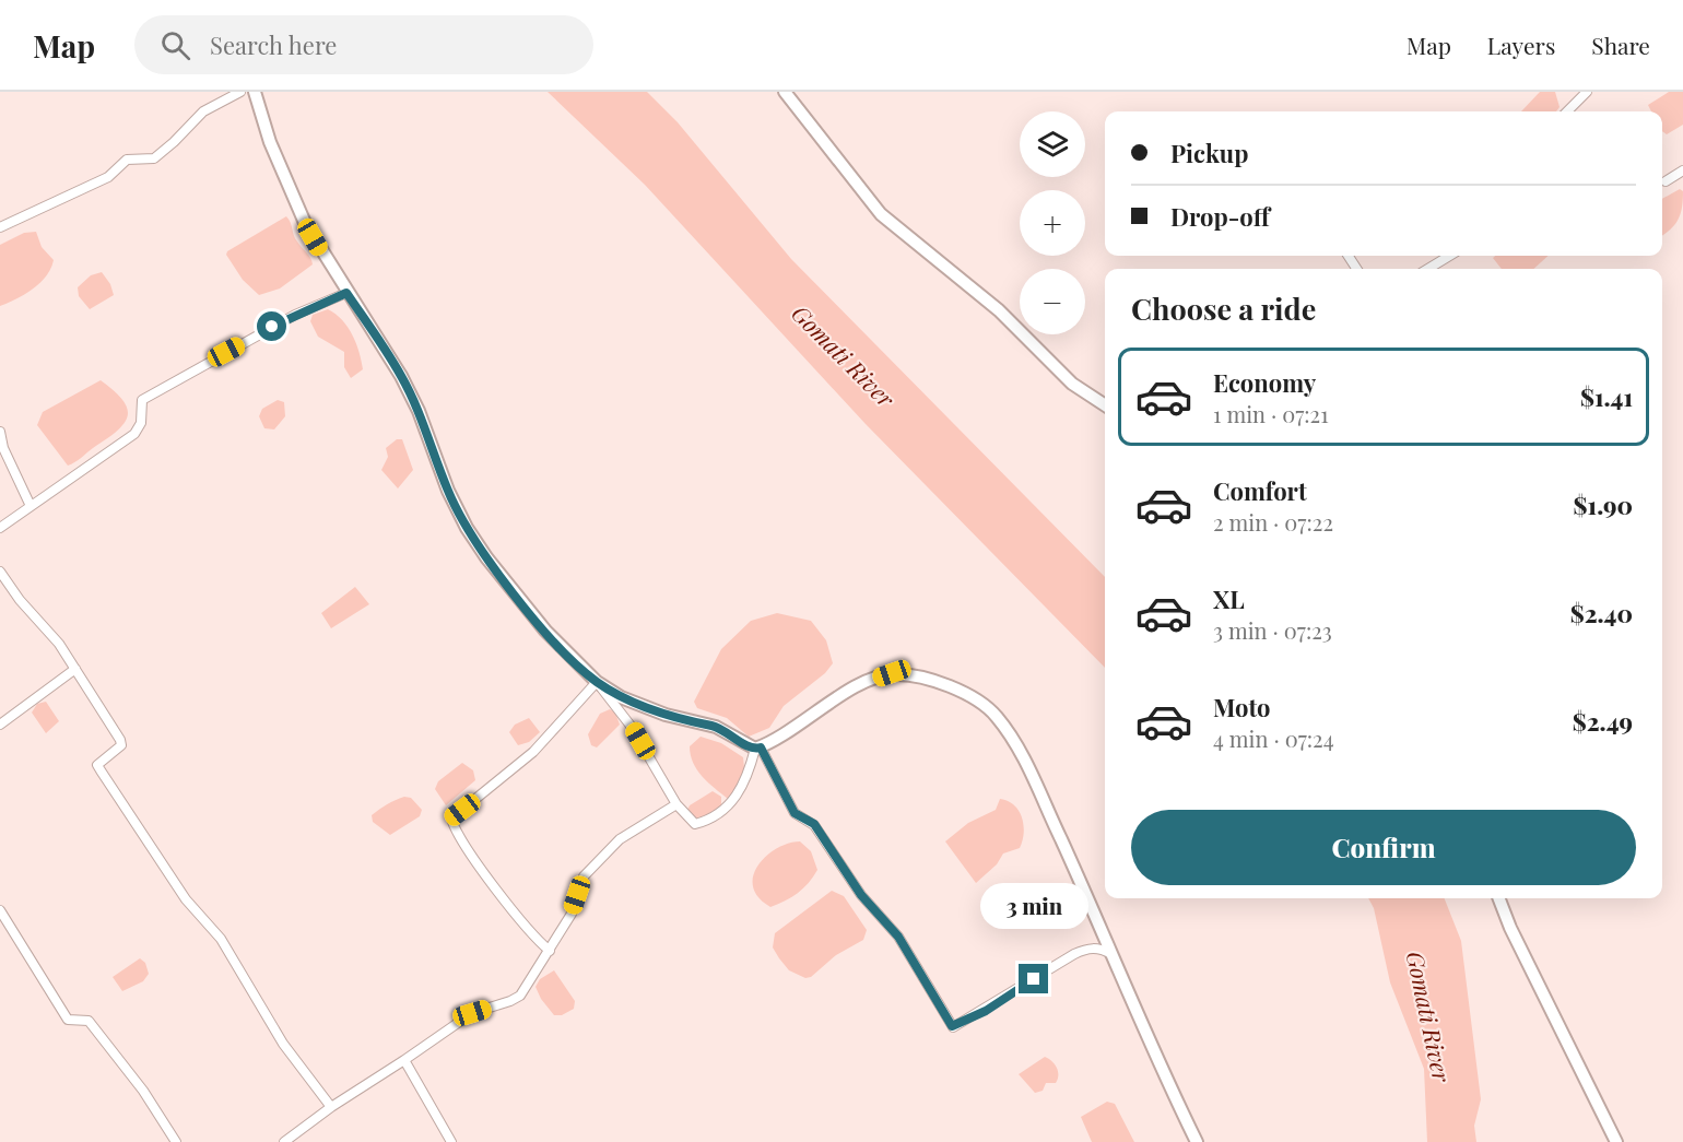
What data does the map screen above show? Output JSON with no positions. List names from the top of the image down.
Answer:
{
  "water": ["Gomati River"],
  "page": {
    "header": "Map",
    "search": "Search here",
    "nav": ["Map", "Layers", "Share"],
    "map_buttons": ["+", "−"],
    "banner": ["Pickup", "Drop-off"],
    "heading": "Choose a ride",
    "list": [
      {
        "name": "Economy",
        "note": "1 min · 07:21",
        "value": "$1.41"
      },
      {
        "name": "Comfort",
        "note": "2 min · 07:22",
        "value": "$1.90"
      },
      {
        "name": "XL",
        "note": "3 min · 07:23",
        "value": "$2.40"
      },
      {
        "name": "Moto",
        "note": "4 min · 07:24",
        "value": "$2.49"
      }
    ],
    "buttons": "Confirm",
    "bubble": "3 min"
  }
}
